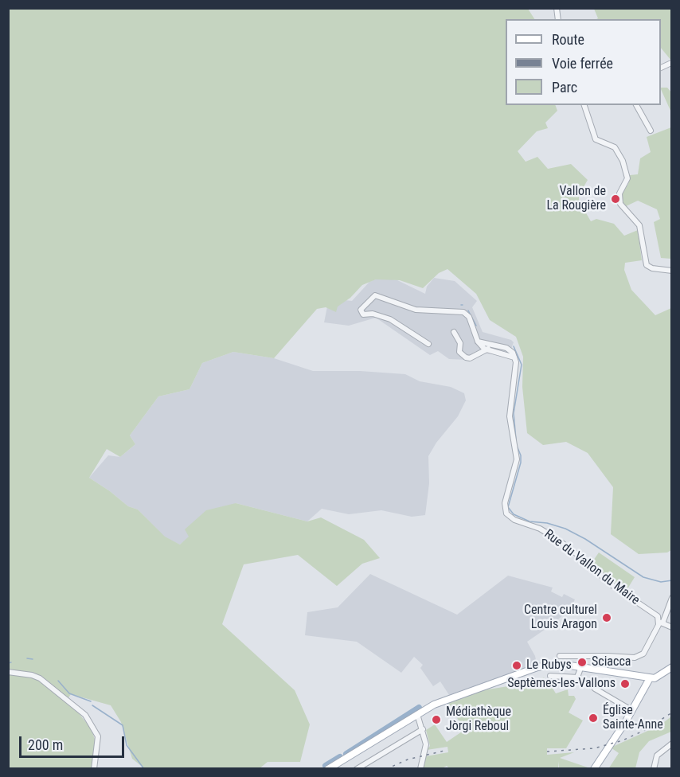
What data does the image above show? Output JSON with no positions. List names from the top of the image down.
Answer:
{
  "streets": {
    "street": ["Rue du Vallon du Maire"]
  },
  "places": [
    "Vallon de La Rougière",
    "Centre culturel Louis Aragon",
    "Sciacca",
    "Le Rubys",
    "Septèmes-les-Vallons",
    "Église Sainte-Anne",
    "Médiathèque Jòrgi Reboul"
  ],
  "legend": ["Route", "Voie ferrée", "Parc"],
  "scale_bar": "200 m"
}
